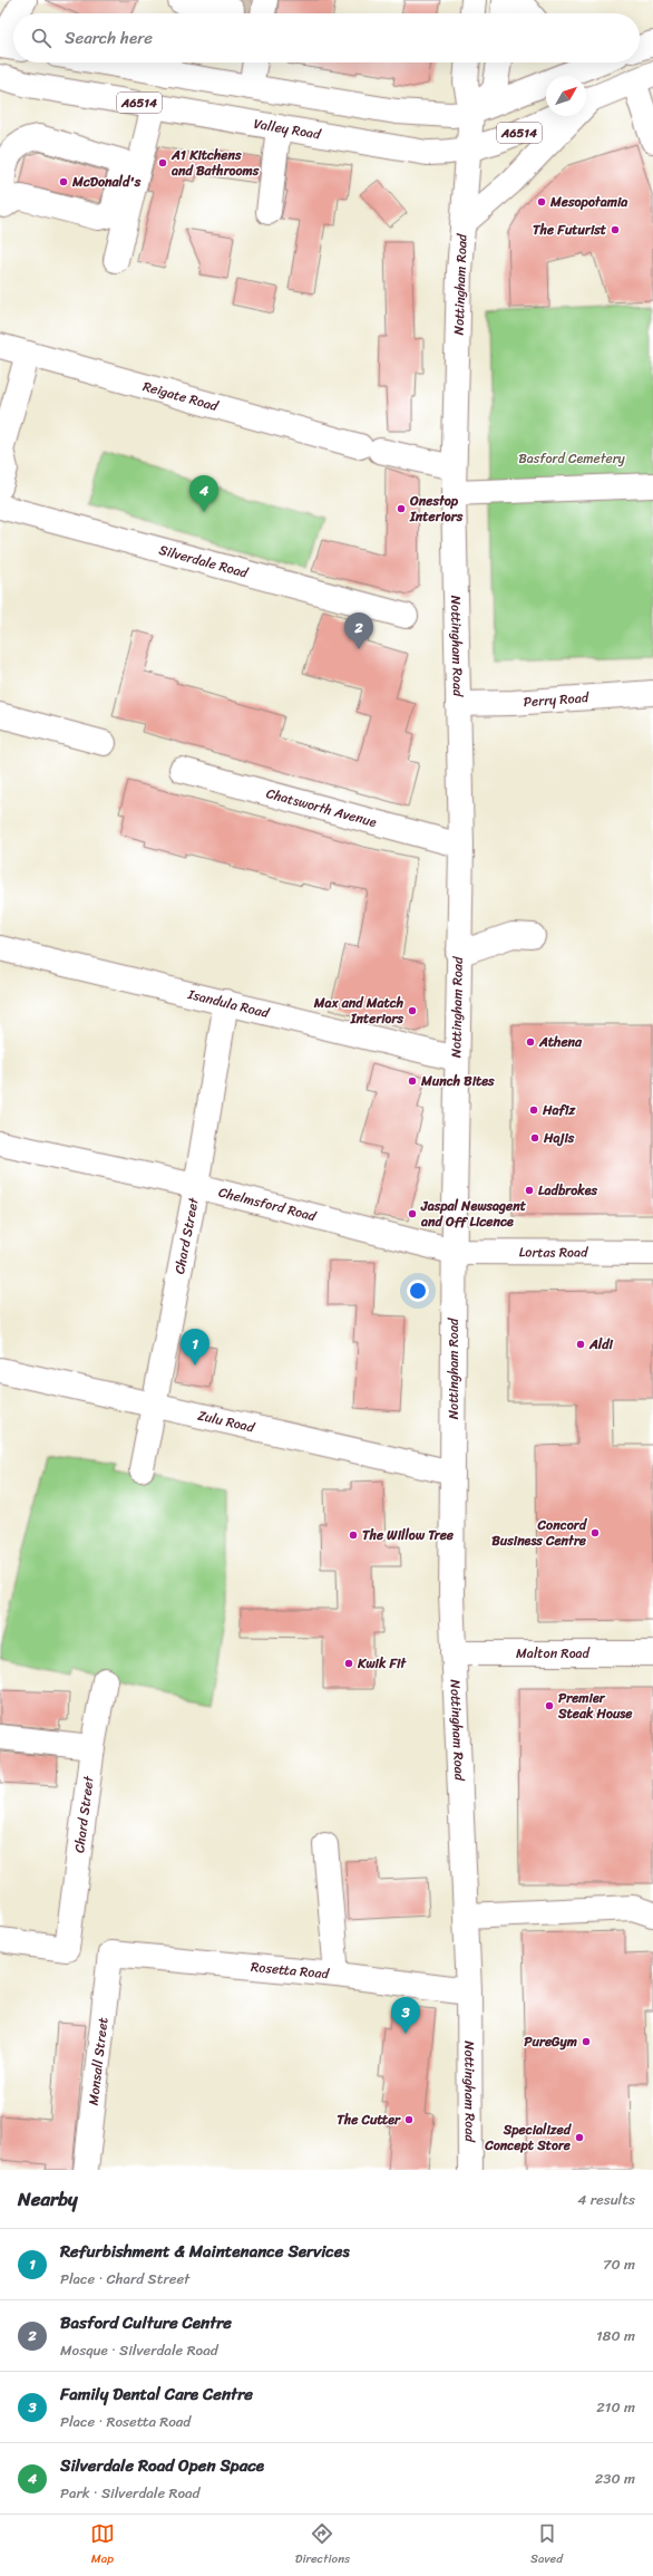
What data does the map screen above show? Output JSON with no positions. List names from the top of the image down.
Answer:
{
  "streets": {
    "main road": [
      "A6514",
      "Valley Road",
      "Nottingham Road",
      "Reigate Road",
      "Silverdale Road",
      "Perry Road",
      "Chatsworth Avenue",
      "Isandula Road",
      "Chelmsford Road",
      "Chard Street",
      "Lortas Road",
      "Zulu Road",
      "Malton Road",
      "Rosetta Road",
      "Monsall Street"
    ]
  },
  "crossings": [
    ["A6514", "Nottingham Road"],
    ["Valley Road", "Nottingham Road"],
    ["Nottingham Road", "Reigate Road"],
    ["Nottingham Road", "Perry Road"],
    ["Nottingham Road", "Chatsworth Avenue"],
    ["Nottingham Road", "Isandula Road"],
    ["Nottingham Road", "Chelmsford Road"],
    ["Nottingham Road", "Lortas Road"],
    ["Nottingham Road", "Zulu Road"],
    ["Nottingham Road", "Malton Road"],
    ["Nottingham Road", "Rosetta Road"],
    ["Isandula Road", "Chard Street"],
    ["Chelmsford Road", "Chard Street"],
    ["Chelmsford Road", "Lortas Road"],
    ["Chard Street", "Zulu Road"],
    ["Rosetta Road", "Monsall Street"]
  ],
  "parks": ["Basford Cemetery"],
  "places": [
    "A1 Kitchens and Bathrooms",
    "McDonald's",
    "Mesopotamia",
    "The Futurist",
    "Onestop Interiors",
    "Max and Match Interiors",
    "Athena",
    "Munch Bites",
    "Hafiz",
    "Hajis",
    "Ladbrokes",
    "Jaspal Newsagent and Off Licence",
    "Aldi",
    "Concord Business Centre",
    "The Willow Tree",
    "Kwik Fit",
    "Premier Steak House",
    "PureGym",
    "The Cutter",
    "Specialized Concept Store"
  ],
  "north": "top right",
  "page": {
    "search": "Search here",
    "pins": [
      "4",
      "2",
      "1",
      "3"
    ],
    "heading": ["Nearby", "4 results"],
    "list": [
      {
        "mark": "1",
        "name": "Refurbishment & Maintenance Services",
        "note": "Place · Chard Street",
        "value": "70 m"
      },
      {
        "mark": "2",
        "name": "Basford Culture Centre",
        "note": "Mosque · Silverdale Road",
        "value": "180 m"
      },
      {
        "mark": "3",
        "name": "Family Dental Care Centre",
        "note": "Place · Rosetta Road",
        "value": "210 m"
      },
      {
        "mark": "4",
        "name": "Silverdale Road Open Space",
        "note": "Park · Silverdale Road",
        "value": "230 m"
      }
    ],
    "nav": ["Map", "Directions", "Saved"]
  }
}
